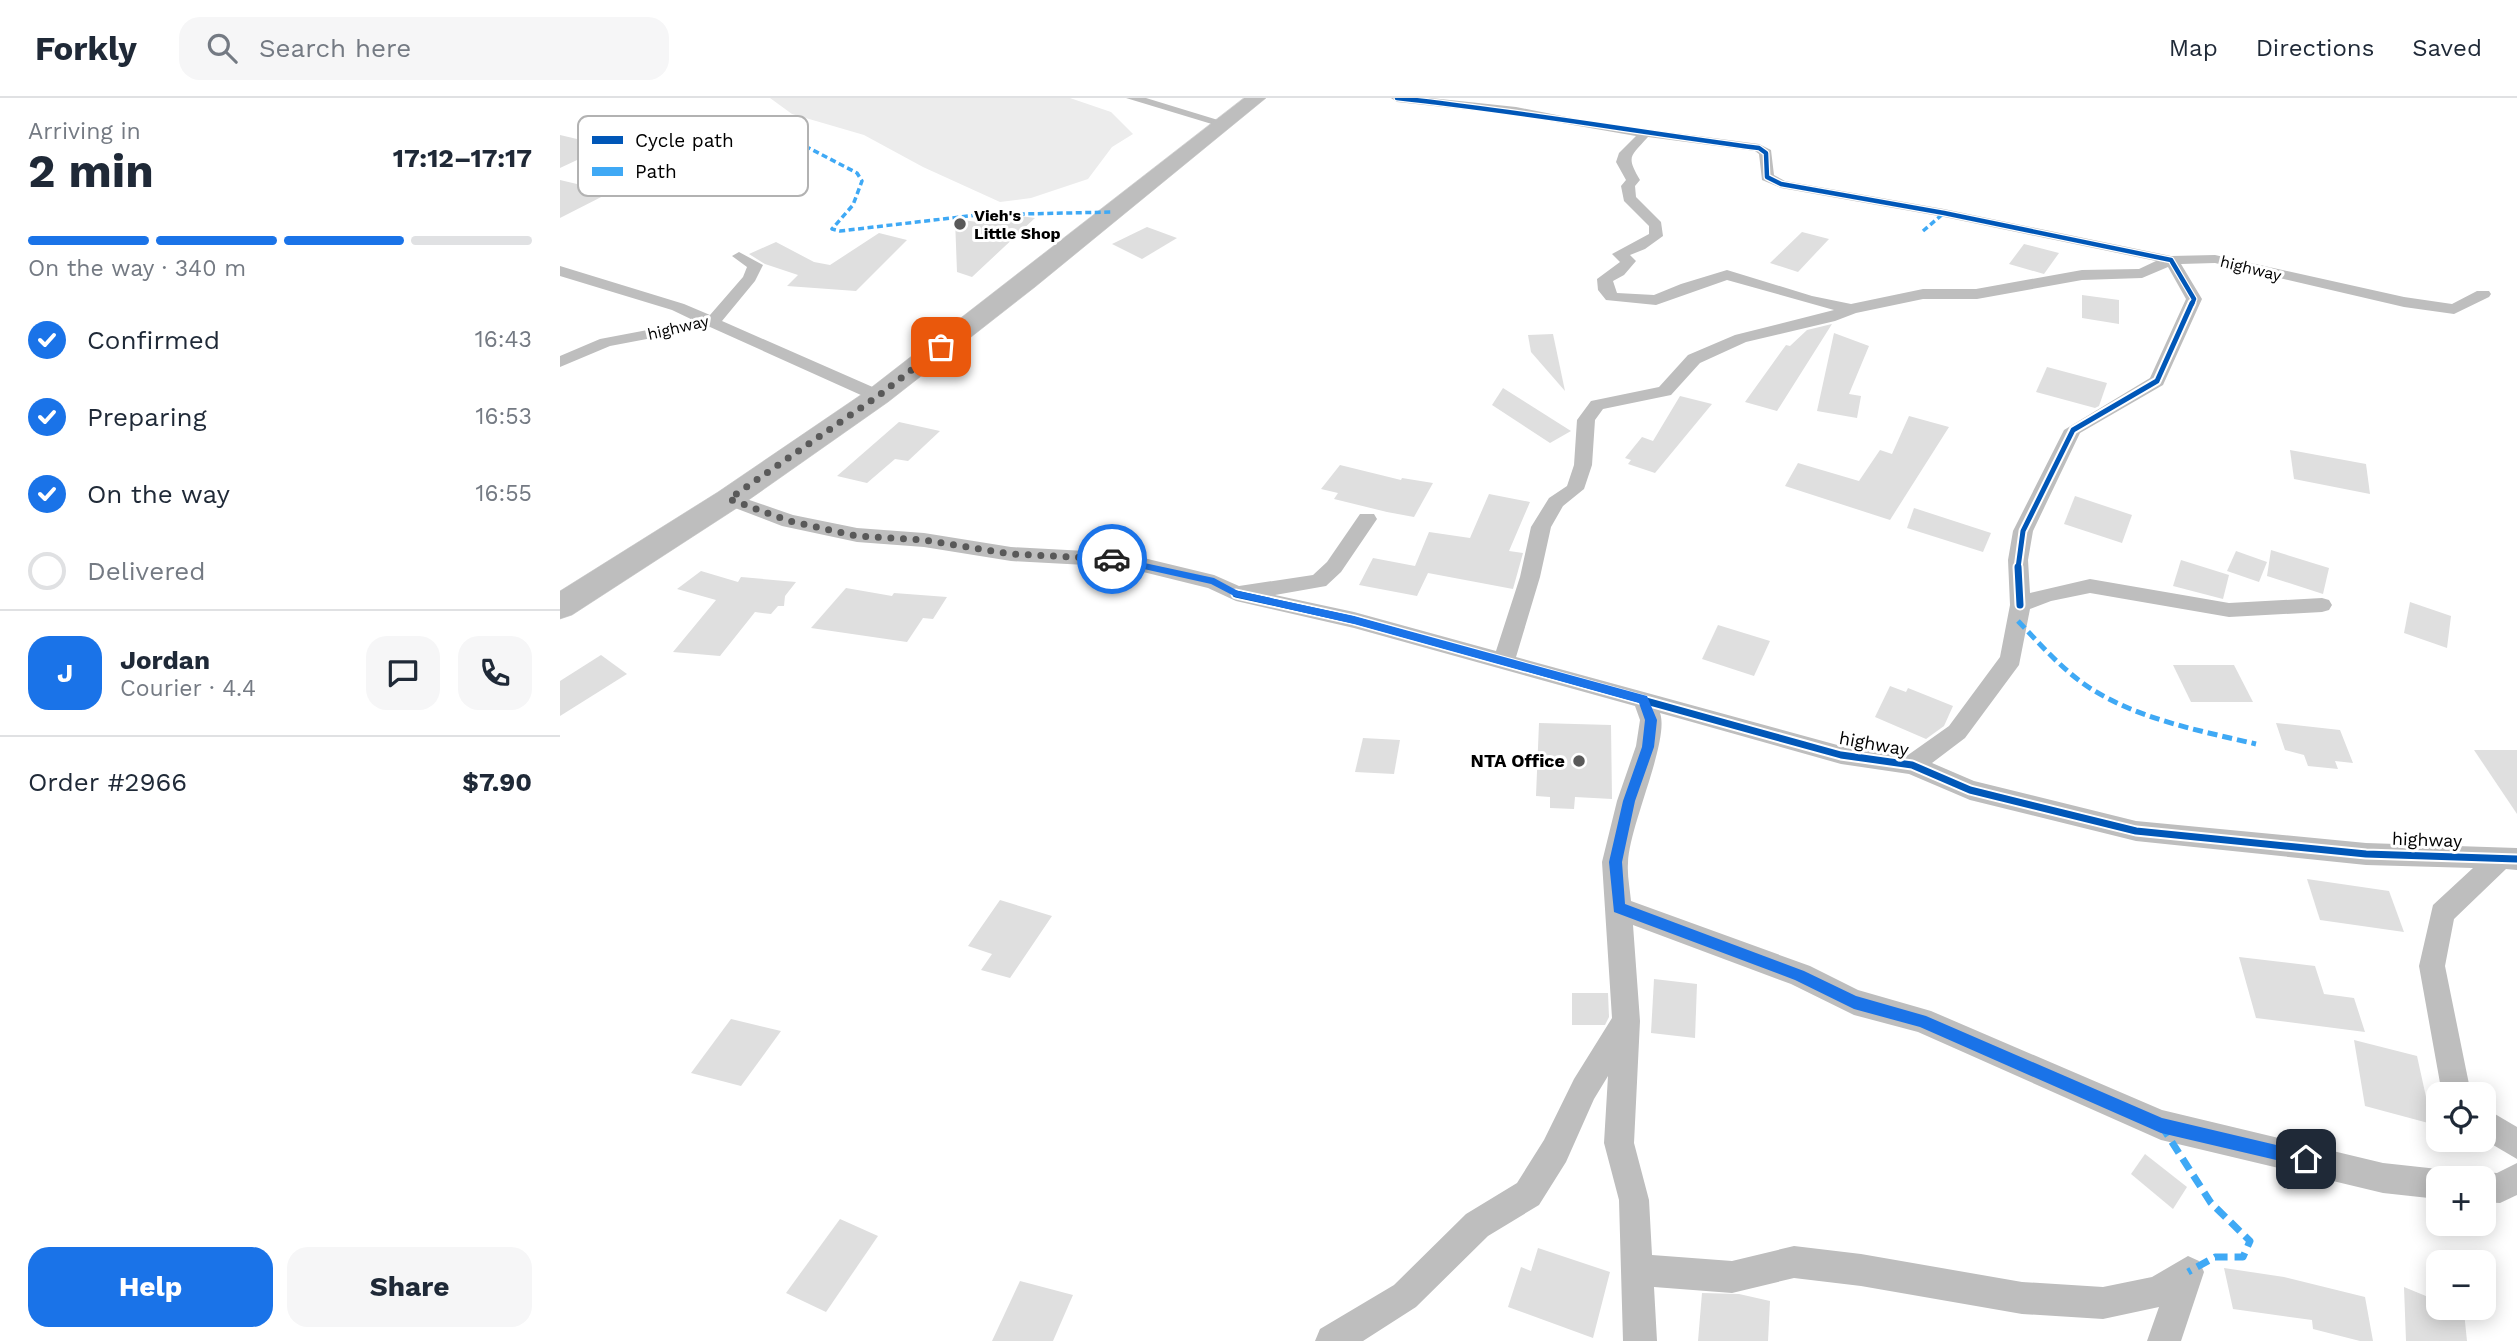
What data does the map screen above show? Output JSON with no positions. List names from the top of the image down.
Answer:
{
  "streets": {
    "street": ["highway"]
  },
  "places": ["Vieh's Little Shop", "NTA Office"],
  "legend": ["Cycle path", "Path"],
  "page": {
    "header": "Forkly",
    "search": "Search here",
    "nav": ["Map", "Directions", "Saved"],
    "heading": ["2 min", "Arriving in", "17:12–17:17"],
    "panel": [
      "Jordan",
      "Courier · 4.4",
      "Order #2966",
      "$7.90"
    ],
    "bar": "On the way · 340 m",
    "list": [
      ["Confirmed", "16:43"],
      ["Preparing", "16:53"],
      ["On the way", "16:55"],
      "Delivered"
    ],
    "round": "J",
    "map_buttons": ["+", "−"],
    "buttons": ["Help", "Share"]
  }
}
